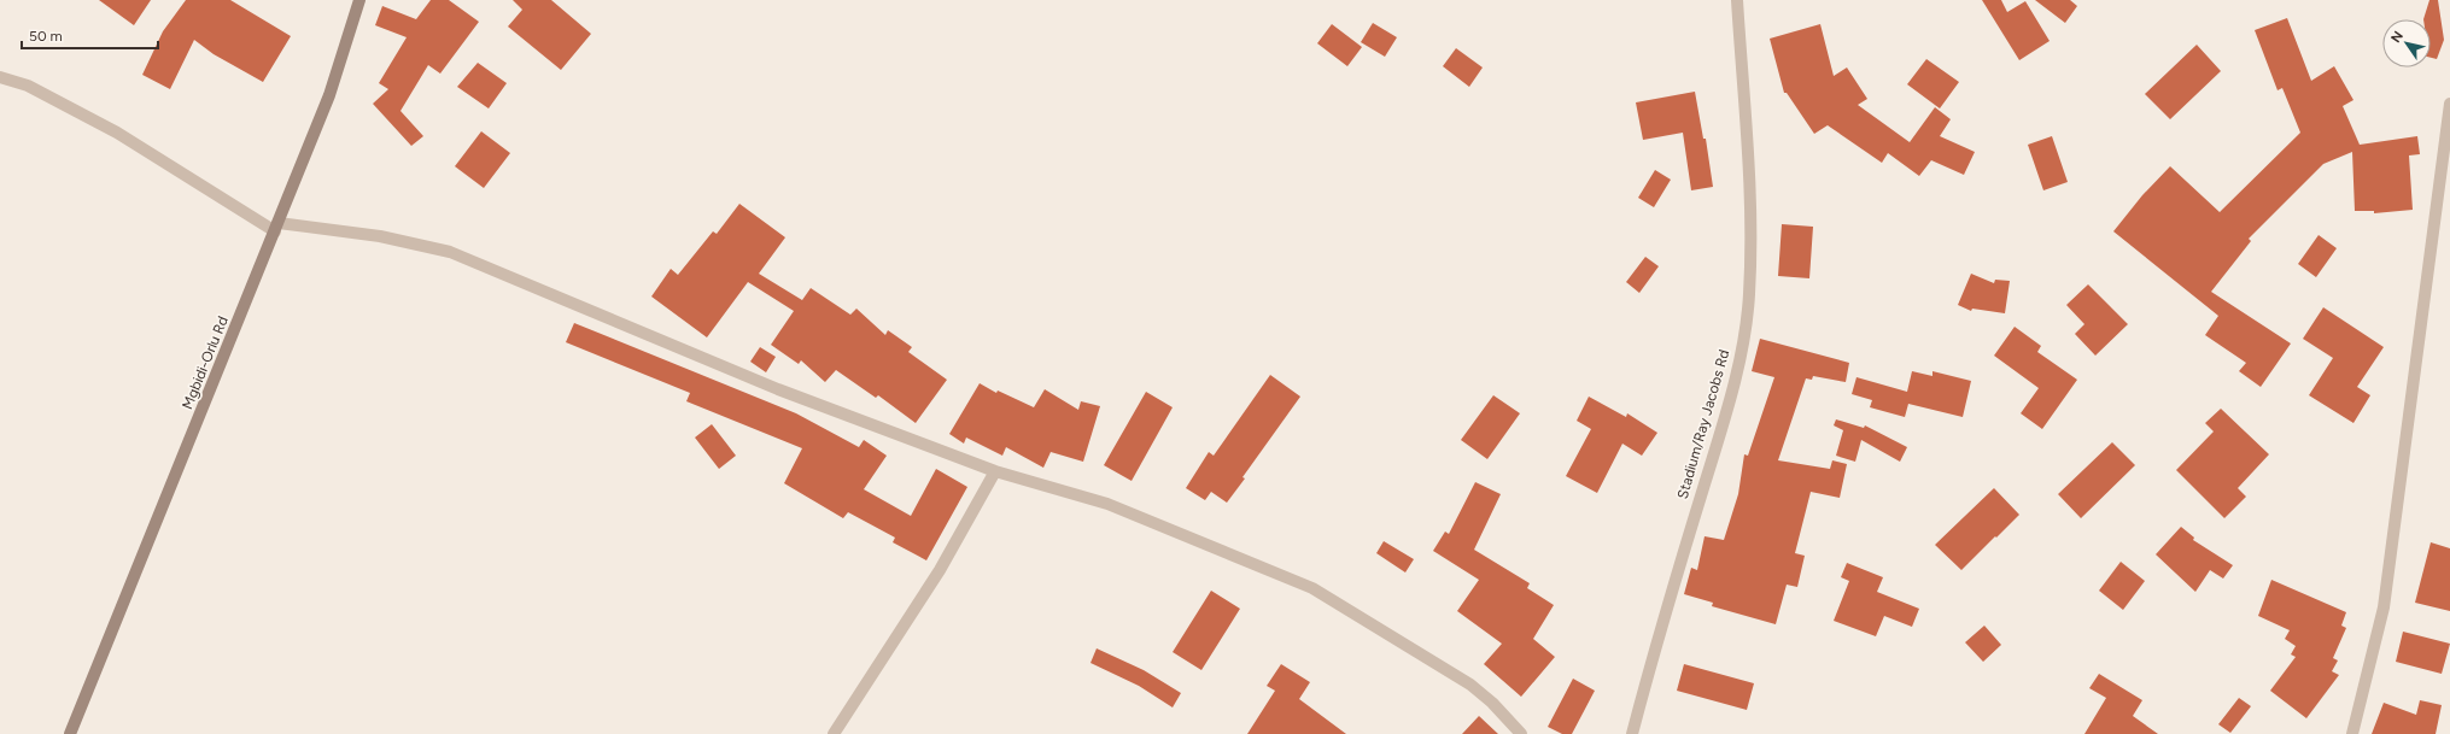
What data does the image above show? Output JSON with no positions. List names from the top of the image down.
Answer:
{
  "streets": {
    "main road": ["Mgbidi-Orlu Rd"],
    "street": ["Stadium/Ray Jacobs Rd"]
  },
  "scale_bar": "50 m",
  "north": "top left"
}
